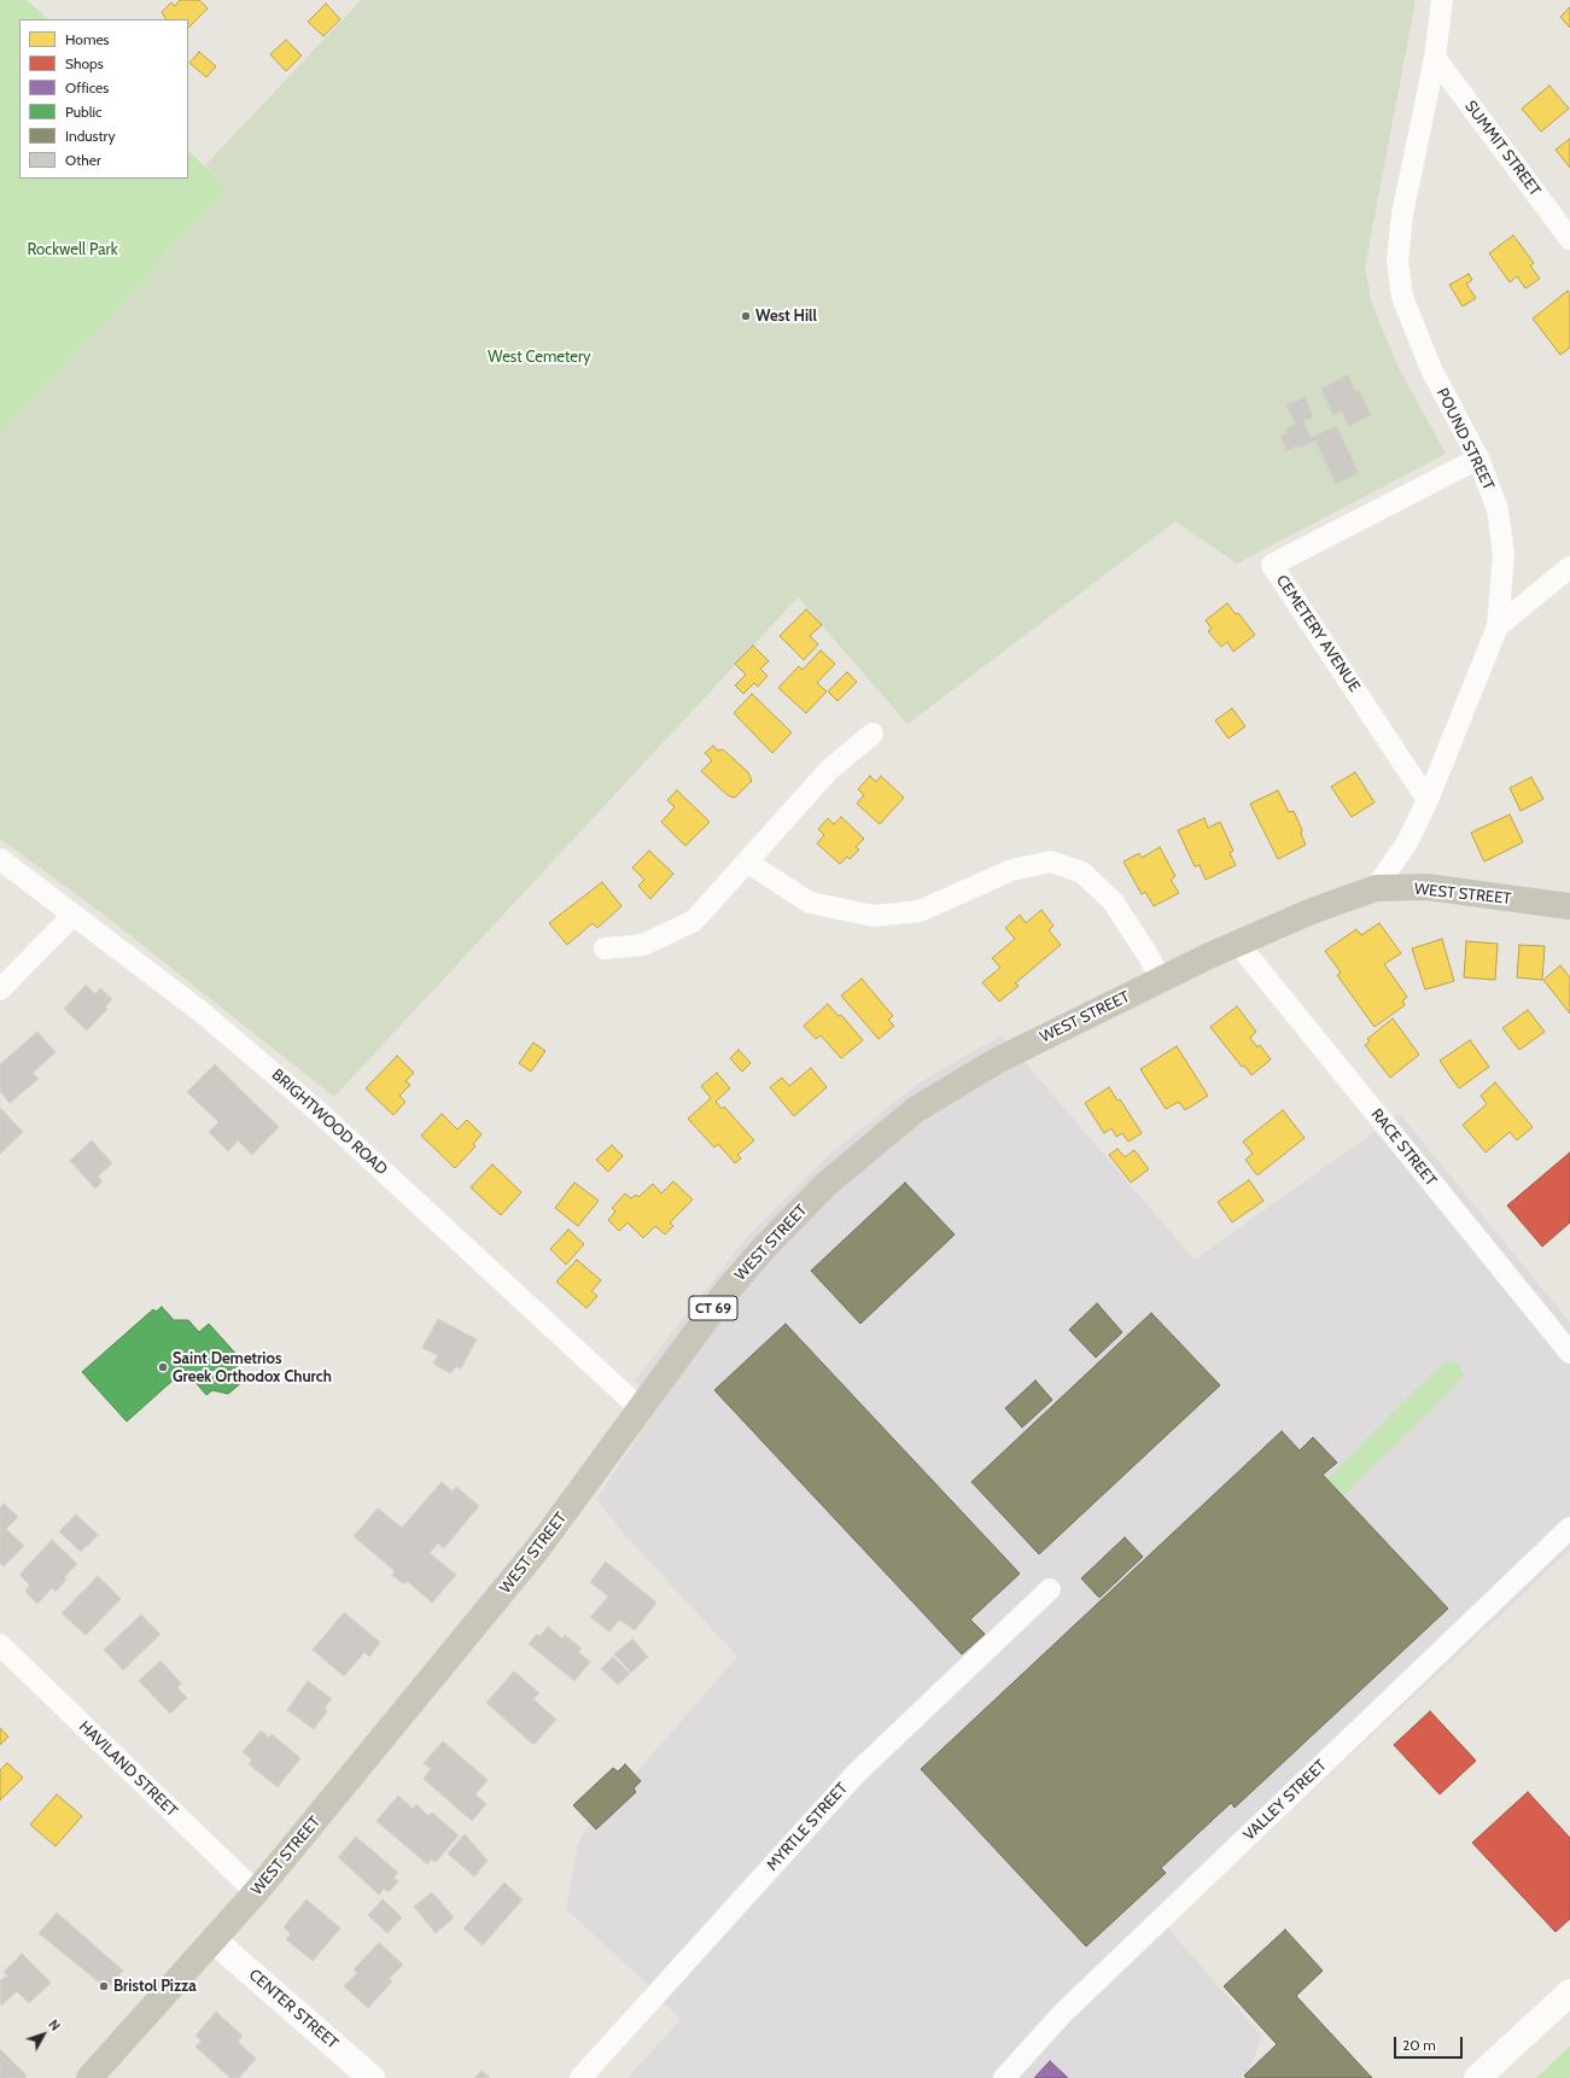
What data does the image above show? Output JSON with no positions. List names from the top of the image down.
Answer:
{
  "streets": {
    "main road": ["WEST STREET", "CT 69"],
    "street": [
      "SUMMIT STREET",
      "POUND STREET",
      "CEMETERY AVENUE",
      "BRIGHTWOOD ROAD",
      "RACE STREET",
      "HAVILAND STREET",
      "VALLEY STREET",
      "MYRTLE STREET",
      "CENTER STREET"
    ]
  },
  "crossings": [
    ["SUMMIT STREET", "POUND STREET"],
    ["POUND STREET", "CEMETERY AVENUE"],
    ["POUND STREET", "WEST STREET"],
    ["WEST STREET", "BRIGHTWOOD ROAD"],
    ["WEST STREET", "RACE STREET"],
    ["WEST STREET", "HAVILAND STREET"],
    ["WEST STREET", "CENTER STREET"]
  ],
  "parks": ["Rockwell Park", "West Cemetery"],
  "places": ["West Hill", "Saint Demetrios Greek Orthodox Church", "Bristol Pizza"],
  "legend": [
    "Homes",
    "Shops",
    "Offices",
    "Public",
    "Industry",
    "Other"
  ],
  "scale_bar": "20 m",
  "north": "top right"
}
